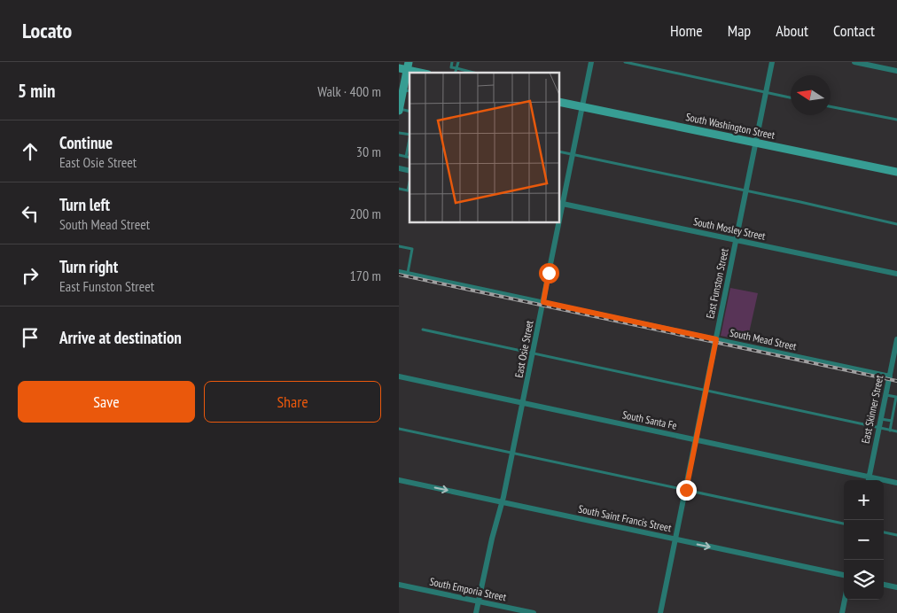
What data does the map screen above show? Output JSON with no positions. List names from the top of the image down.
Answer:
{
  "streets": {
    "street": [
      "South Washington Street",
      "South Mosley Street",
      "East Funston Street",
      "South Mead Street",
      "East Osie Street",
      "East Skinner Street",
      "South Santa Fe",
      "South Saint Francis Street",
      "South Emporia Street"
    ]
  },
  "crossings": [
    ["South Washington Street", "East Funston Street"],
    ["South Washington Street", "East Osie Street"],
    ["South Mosley Street", "East Funston Street"],
    ["South Mosley Street", "East Osie Street"],
    ["East Funston Street", "South Mead Street"],
    ["East Funston Street", "South Santa Fe"],
    ["East Funston Street", "South Saint Francis Street"],
    ["South Mead Street", "East Osie Street"],
    ["South Mead Street", "East Skinner Street"],
    ["East Osie Street", "South Santa Fe"],
    ["East Osie Street", "South Saint Francis Street"],
    ["East Osie Street", "South Emporia Street"],
    ["East Skinner Street", "South Santa Fe"]
  ],
  "one_way": ["South Saint Francis Street"],
  "north": "left",
  "page": {
    "header": "Locato",
    "nav": [
      "Home",
      "Map",
      "About",
      "Contact"
    ],
    "heading": ["5 min", "Walk · 400 m"],
    "list": [
      ["Continue", "East Osie Street", "30 m"],
      ["Turn left", "South Mead Street", "200 m"],
      ["Turn right", "East Funston Street", "170 m"],
      "Arrive at destination"
    ],
    "buttons": ["Save", "Share"],
    "map_buttons": ["+", "−"]
  }
}
